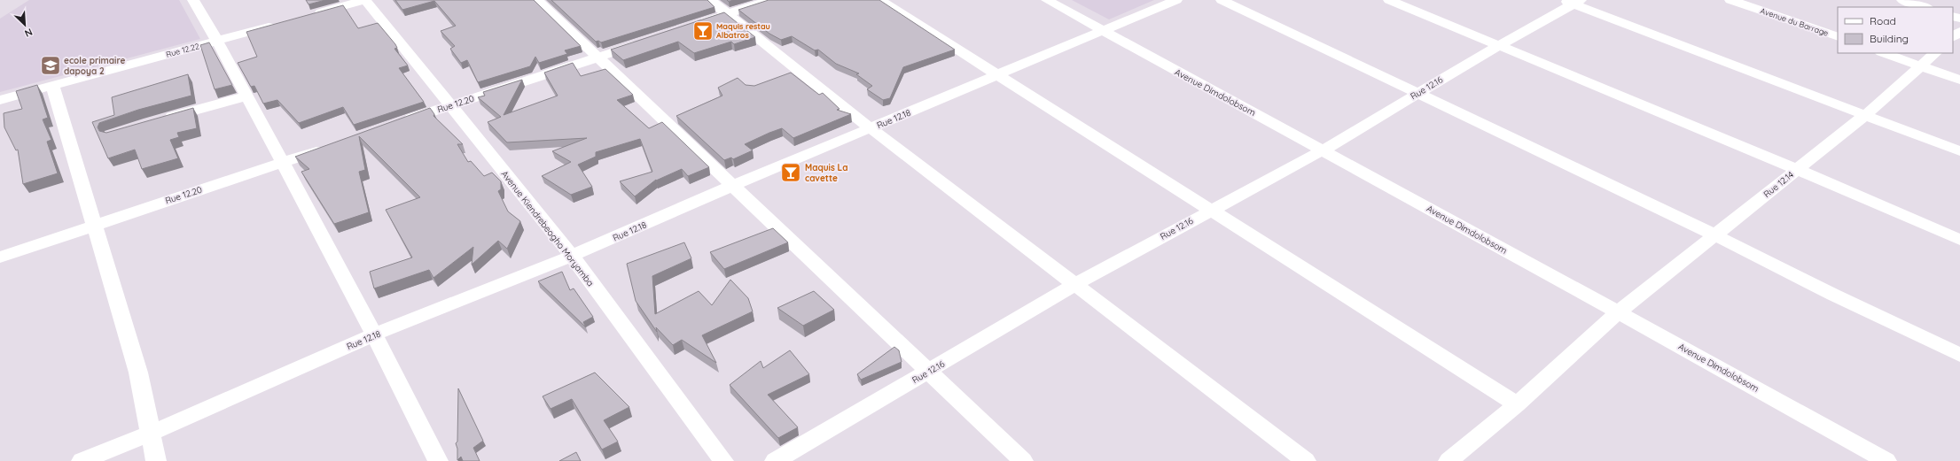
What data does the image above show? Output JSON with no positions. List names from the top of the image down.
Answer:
{
  "streets": {
    "street": [
      "Avenue du Barrage",
      "Rue 12.22",
      "Rue 12.16",
      "Avenue Dimdolobsom",
      "Rue 12.20",
      "Rue 12.18",
      "Rue 12.14",
      "Avenue Kiendrebeogho Moryamba"
    ]
  },
  "crossings": [
    ["Rue 12.16", "Avenue Dimdolobsom"],
    ["Avenue Dimdolobsom", "Rue 12.18"],
    ["Avenue Dimdolobsom", "Rue 12.14"],
    ["Rue 12.20", "Avenue Kiendrebeogho Moryamba"],
    ["Rue 12.18", "Avenue Kiendrebeogho Moryamba"]
  ],
  "places": {
    "bar": ["Maquis restau Albatros", "Maquis La cavette"],
    "school or university": ["ecole primaire dapoya 2"]
  },
  "legend": ["Road", "Building"],
  "north": "bottom right"
}
